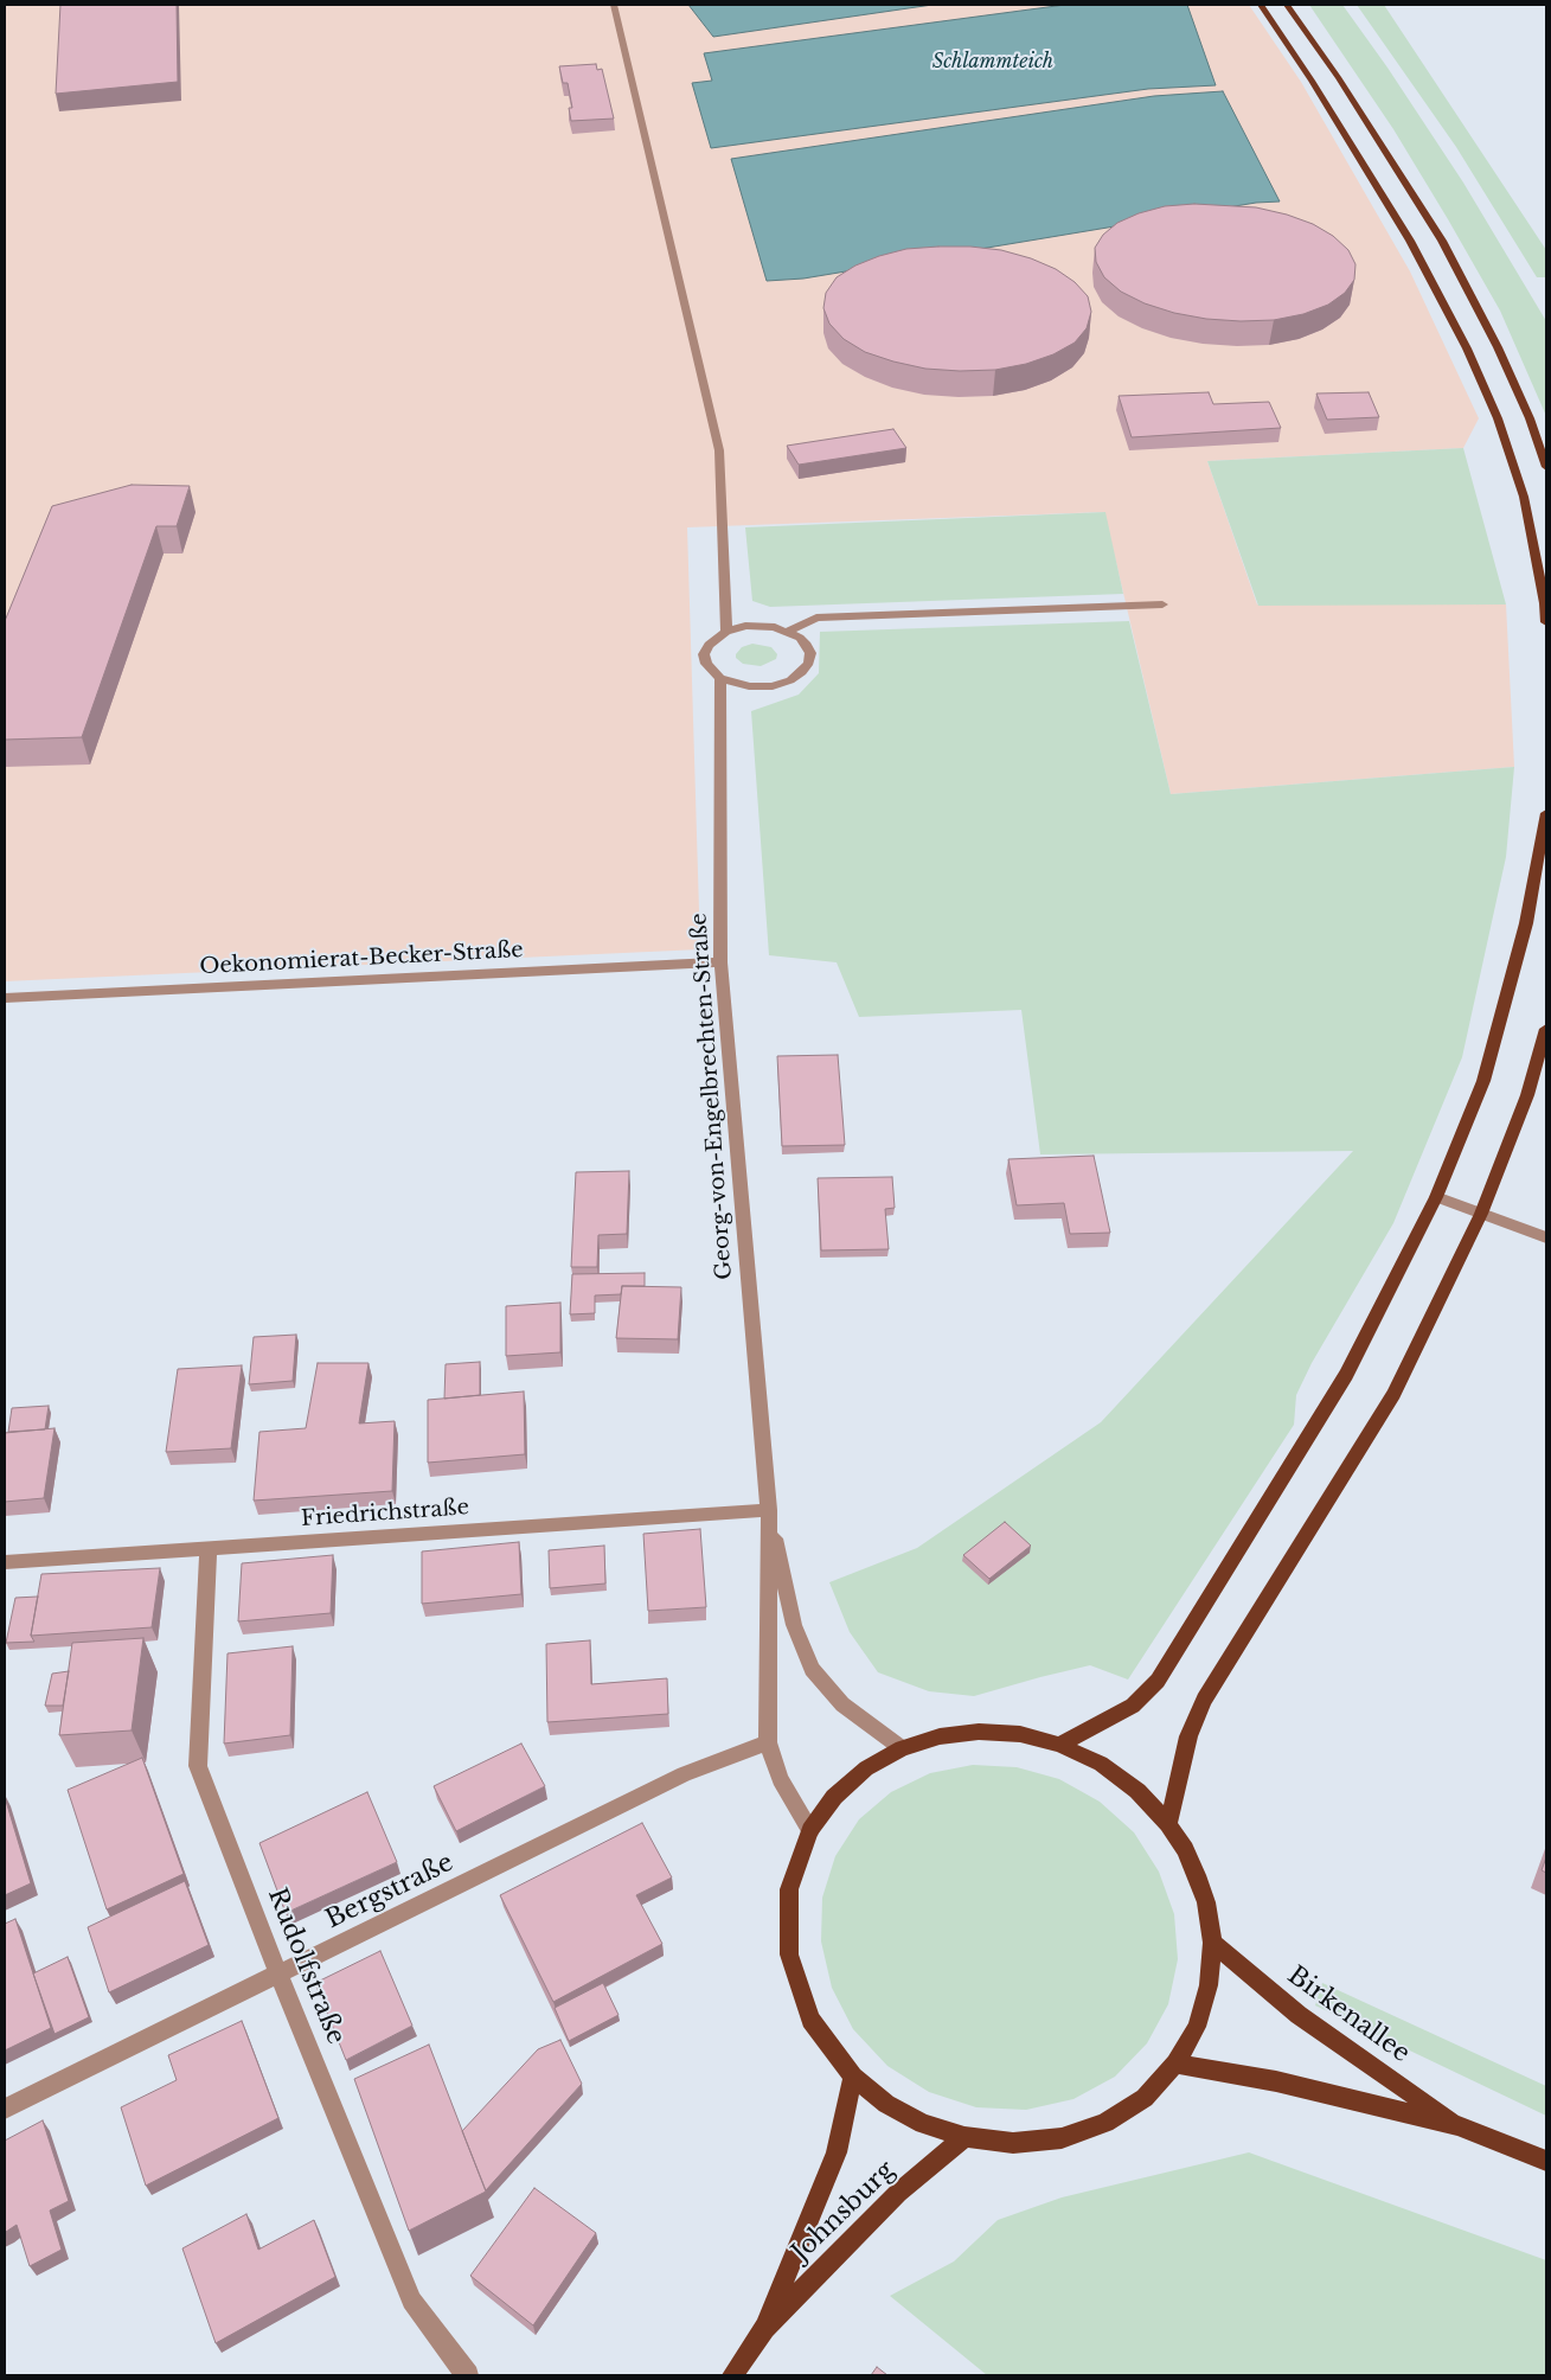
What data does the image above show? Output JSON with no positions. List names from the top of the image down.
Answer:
{
  "streets": {
    "main road": ["Birkenallee", "Johnsburg"],
    "street": [
      "Oekonomierat-Becker-Straße",
      "Georg-von-Engelbrechten-Straße",
      "Friedrichstraße",
      "Bergstraße",
      "Rudolfstraße"
    ]
  },
  "crossings": [
    ["Oekonomierat-Becker-Straße", "Georg-von-Engelbrechten-Straße"],
    ["Georg-von-Engelbrechten-Straße", "Friedrichstraße"],
    ["Georg-von-Engelbrechten-Straße", "Bergstraße"],
    ["Friedrichstraße", "Rudolfstraße"],
    ["Bergstraße", "Rudolfstraße"]
  ],
  "water": ["Schlammteich"]
}
